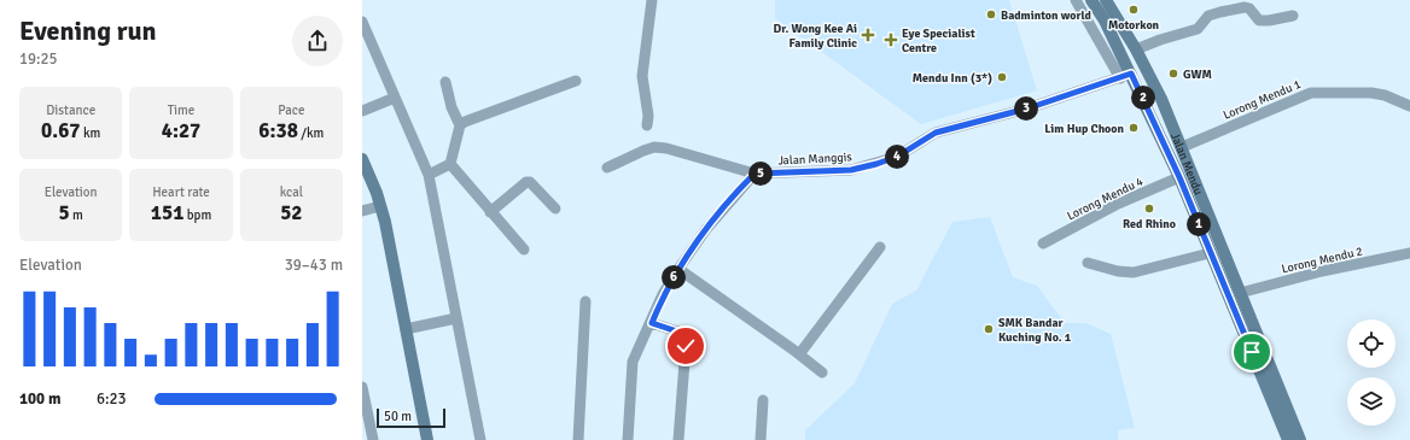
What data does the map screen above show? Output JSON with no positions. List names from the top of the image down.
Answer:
{
  "streets": {
    "main road": ["Jalan Mendu"],
    "street": [
      "Lorong Mendu 1",
      "Jalan Manggis",
      "Lorong Mendu 4",
      "Lorong Mendu 2"
    ]
  },
  "crossings": [
    ["Lorong Mendu 1", "Jalan Mendu"],
    ["Jalan Manggis", "Jalan Mendu"],
    ["Jalan Mendu", "Lorong Mendu 4"],
    ["Jalan Mendu", "Lorong Mendu 2"]
  ],
  "places": {
    "other": [
      "Motorkon",
      "Badminton world",
      "GWM",
      "Mendu Inn (3*)",
      "Lim Hup Choon",
      "Red Rhino",
      "SMK Bandar Kuching No. 1"
    ],
    "health": ["Dr. Wong Kee Ai Family Clinic", "Eye Specialist Centre"]
  },
  "scale_bar": "50 m",
  "page": {
    "heading": ["Evening run", "19:25"],
    "stats": [
      ["Distance", "0.67 km"],
      ["Time", "4:27"],
      ["Pace", "6:38 /km"],
      ["Elevation", "5 m"],
      ["Heart rate", "151 bpm"],
      ["kcal", "52"]
    ],
    "pins": [
      "2",
      "3",
      "4",
      "5",
      "1",
      "6"
    ],
    "chart": ["Elevation", "39–43 m"],
    "list": [
      {
        "name": "100 m",
        "note": "6:23"
      }
    ],
    "scale": "50 m"
  }
}
